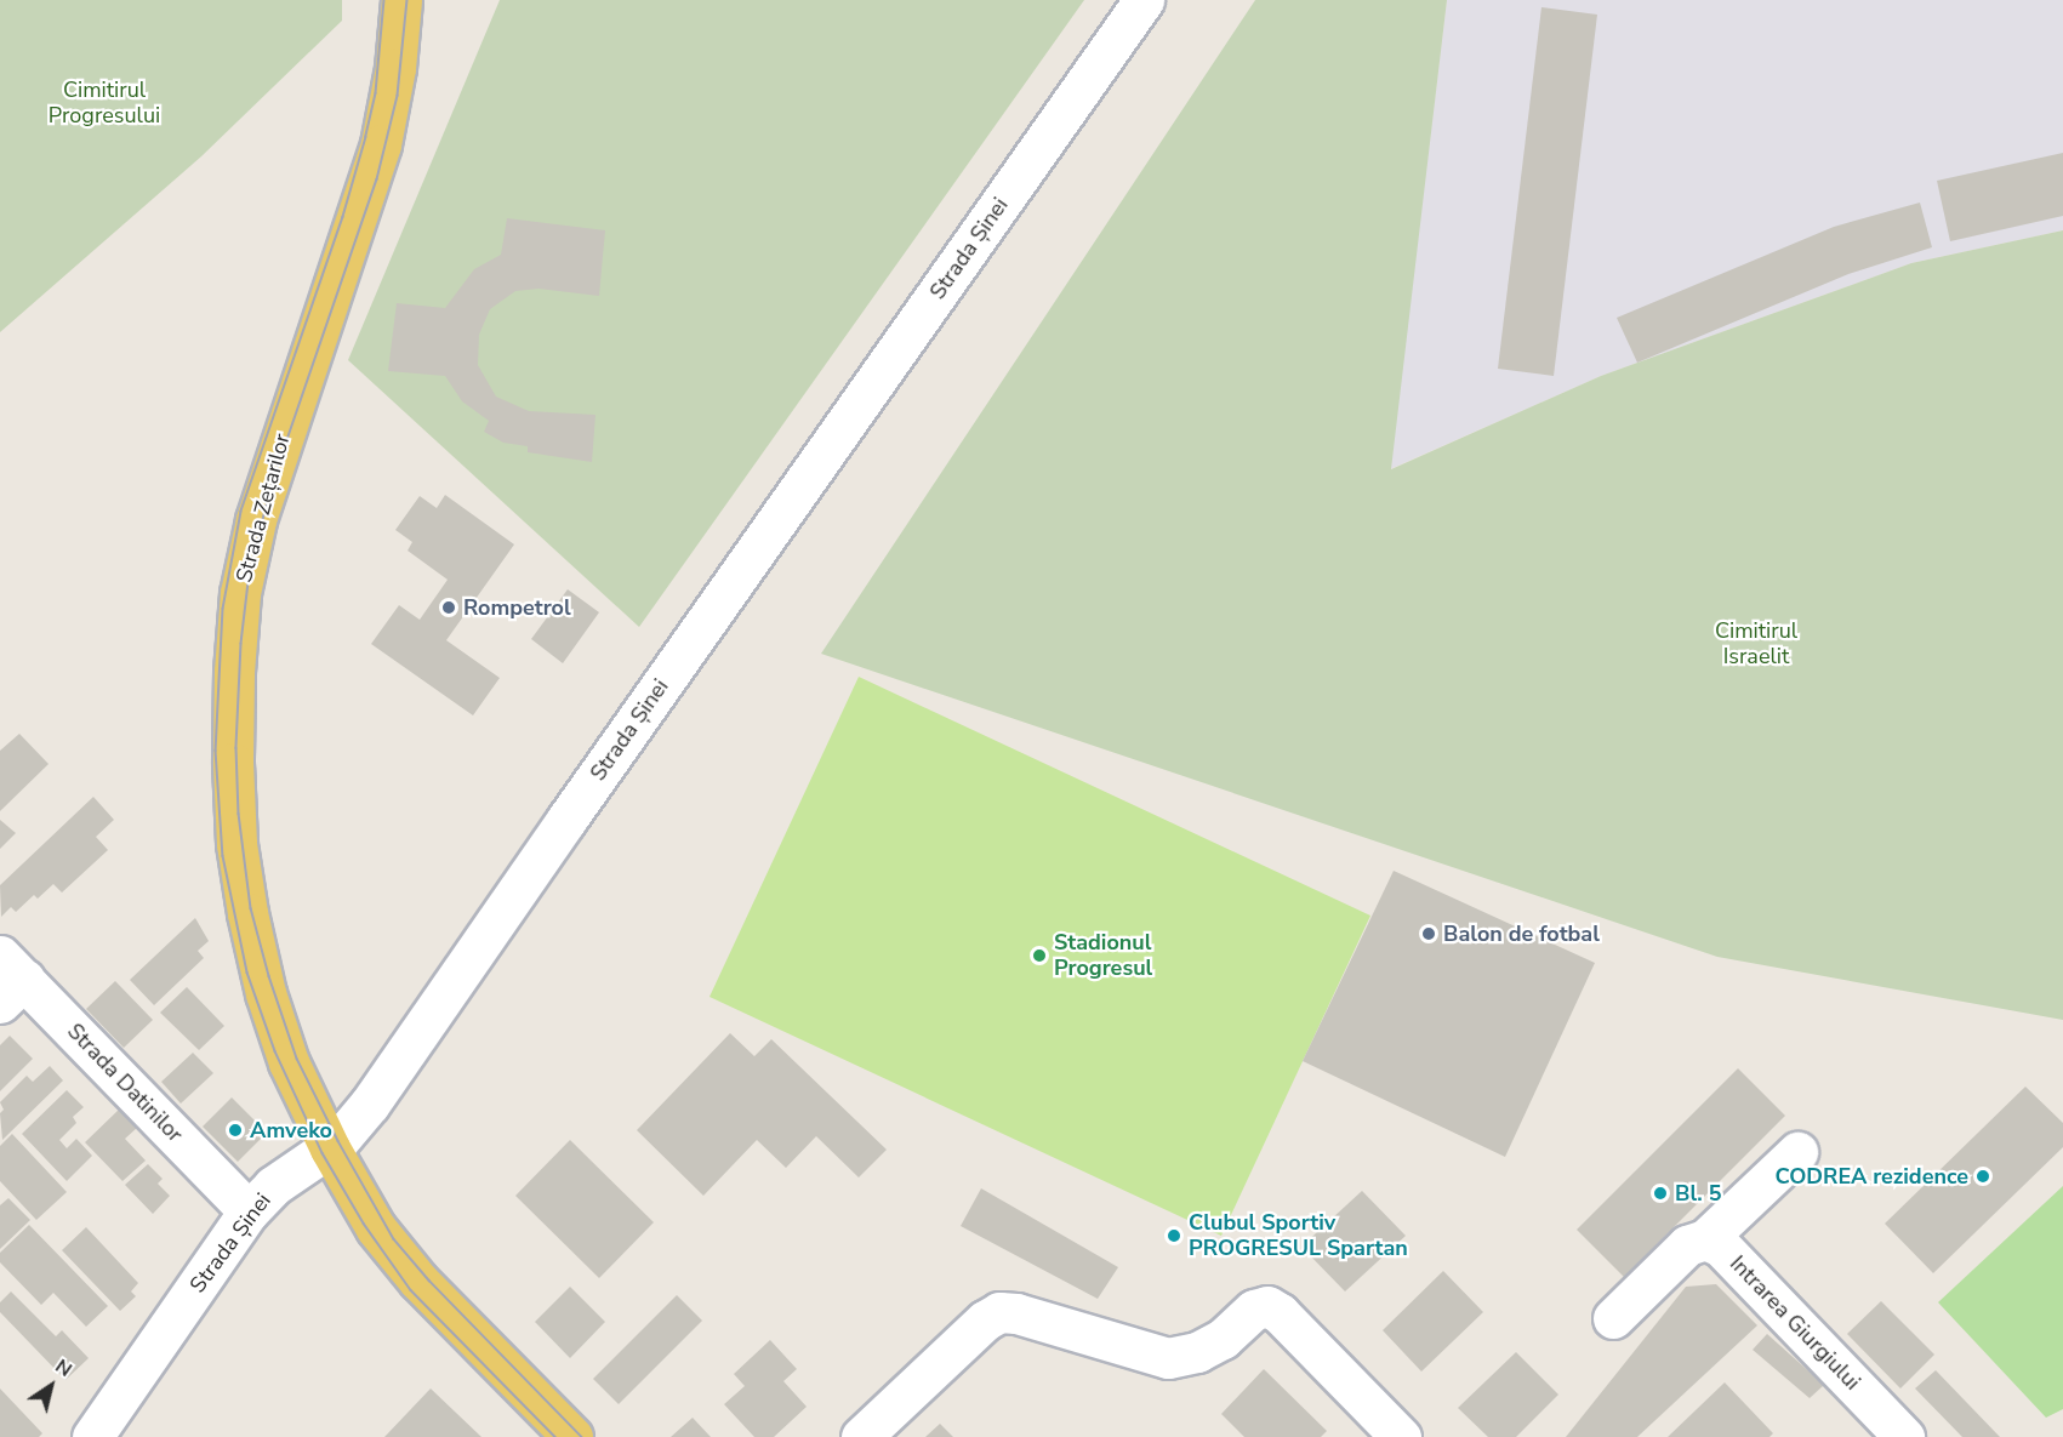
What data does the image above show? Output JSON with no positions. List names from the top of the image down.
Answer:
{
  "streets": {
    "main road": ["Strada Zețarilor"],
    "street": ["Strada Șinei", "Strada Datinilor", "Intrarea Giurgiului"]
  },
  "crossings": [
    ["Strada Șinei", "Strada Zețarilor"],
    ["Strada Șinei", "Strada Datinilor"]
  ],
  "parks": ["Cimitirul Progresului", "Cimitirul Israelit"],
  "places": [
    "Rompetrol",
    "Balon de fotbal",
    "Stadionul Progresul",
    "Amveko",
    "CODREA rezidence",
    "Bl. 5",
    "Clubul Sportiv PROGRESUL Spartan"
  ],
  "north": "top right"
}
